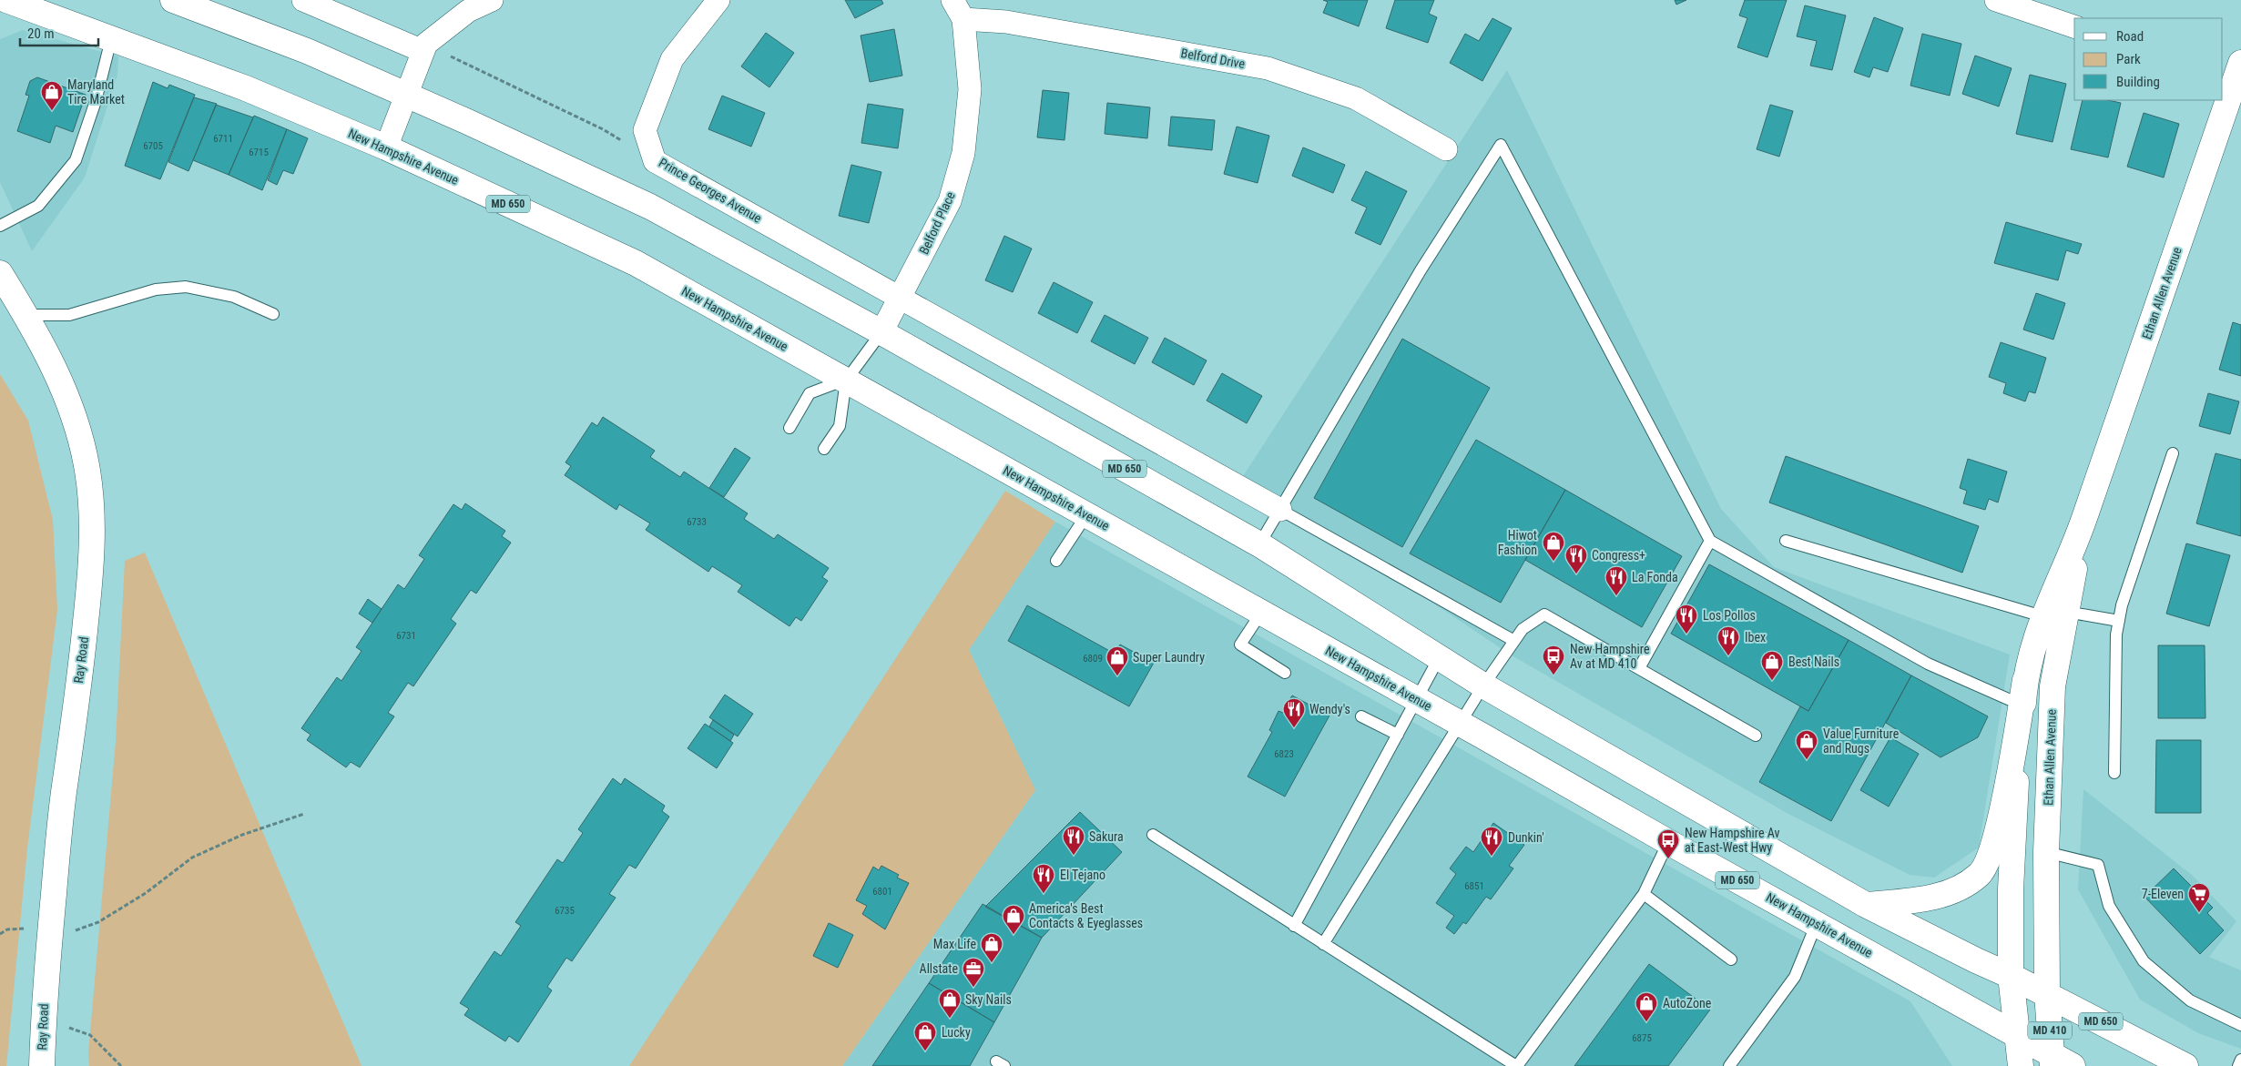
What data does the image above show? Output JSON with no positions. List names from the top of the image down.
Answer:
{
  "streets": {
    "main road": [
      "New Hampshire Avenue",
      "MD 650",
      "Ethan Allen Avenue",
      "Ray Road",
      "MD 410"
    ],
    "street": ["Belford Drive", "Prince Georges Avenue", "Belford Place"]
  },
  "crossings": [
    ["Belford Drive", "Belford Place"],
    ["New Hampshire Avenue", "MD 410"],
    ["Prince Georges Avenue", "Belford Place"],
    ["MD 650", "Belford Place"],
    ["MD 650", "Ethan Allen Avenue"],
    ["MD 650", "MD 410"],
    ["Ethan Allen Avenue", "MD 410"]
  ],
  "places": {
    "shop": [
      "Maryland Tire Market",
      "Hiwot Fashion",
      "Super Laundry",
      "Best Nails",
      "Value Furniture and Rugs",
      "America's Best Contacts & Eyeglasses",
      "Max Life",
      "Sky Nails",
      "AutoZone",
      "Lucky"
    ],
    "restaurant": [
      "Congress+",
      "La Fonda",
      "Los Pollos",
      "Ibex",
      "Wendy's",
      "Sakura",
      "Dunkin'",
      "El Tejano"
    ],
    "bus stop": ["New Hampshire Av at MD 410", "New Hampshire Av at East-West Hwy"],
    "supermarket": ["7-Eleven"],
    "office": ["Allstate"]
  },
  "house_numbers": [
    "6711",
    "6705",
    "6715",
    "6733",
    "6731",
    "6809",
    "6823",
    "6851",
    "6801",
    "6735",
    "6875"
  ],
  "legend": ["Road", "Park", "Building"],
  "scale_bar": "20 m"
}
